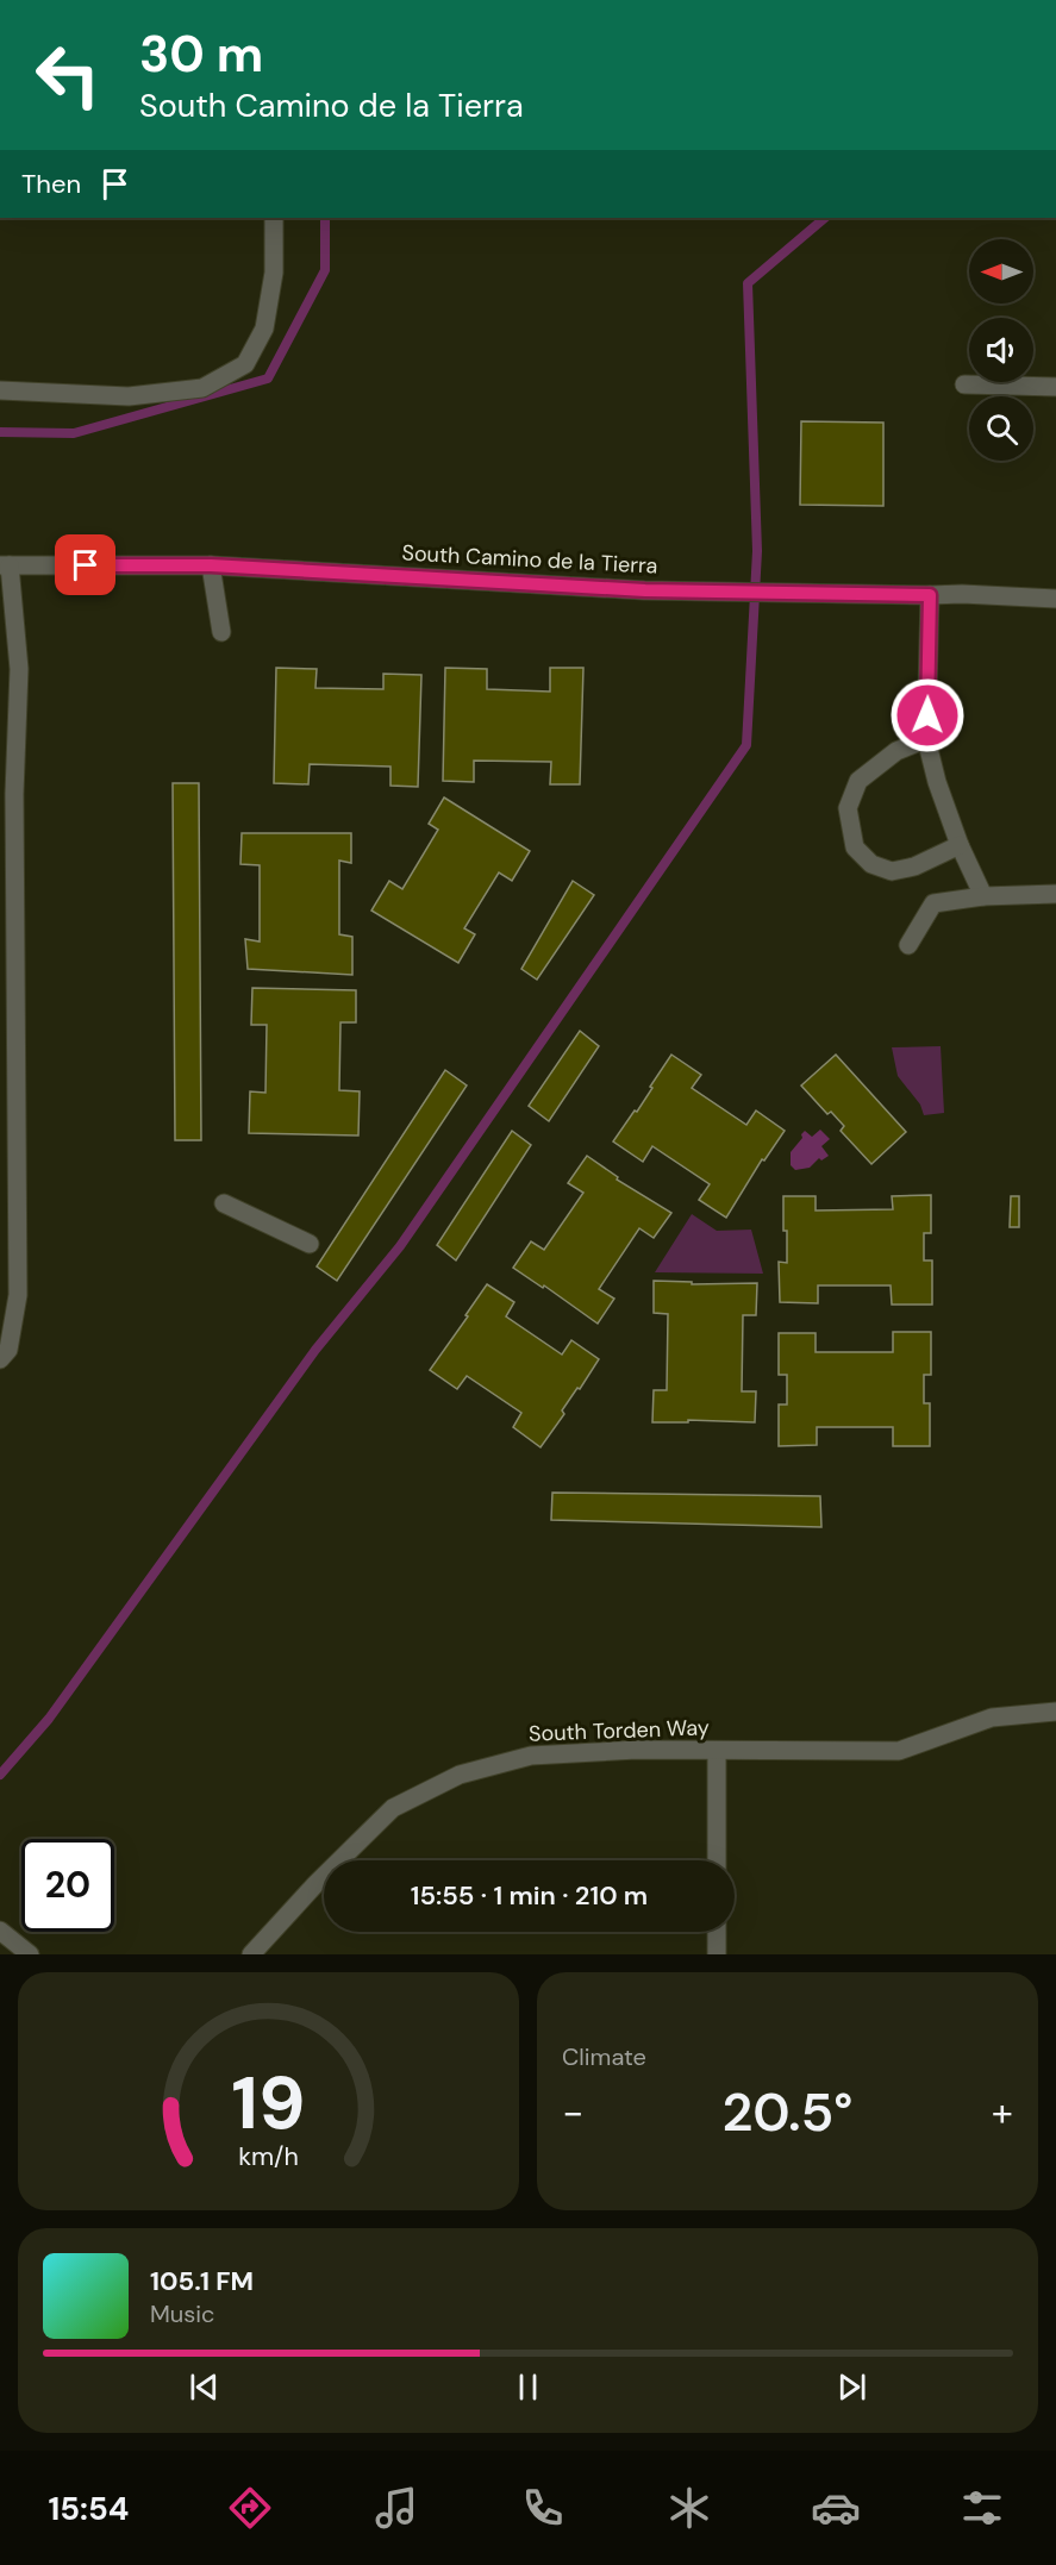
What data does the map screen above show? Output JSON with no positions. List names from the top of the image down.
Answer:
{
  "streets": {
    "street": ["South Camino de la Tierra", "South Torden Way"]
  },
  "north": "left",
  "page": {
    "turn": ["30 m", "South Camino de la Tierra"],
    "then": "Then",
    "limit": "20",
    "trip": "15:55 · 1 min · 210 m",
    "tile": "Climate",
    "heat": ["−", "20.5°", "+"],
    "song": ["105.1 FM", "Music"],
    "tabs": "15:54",
    "gauge": ["19", "km/h"]
  }
}
